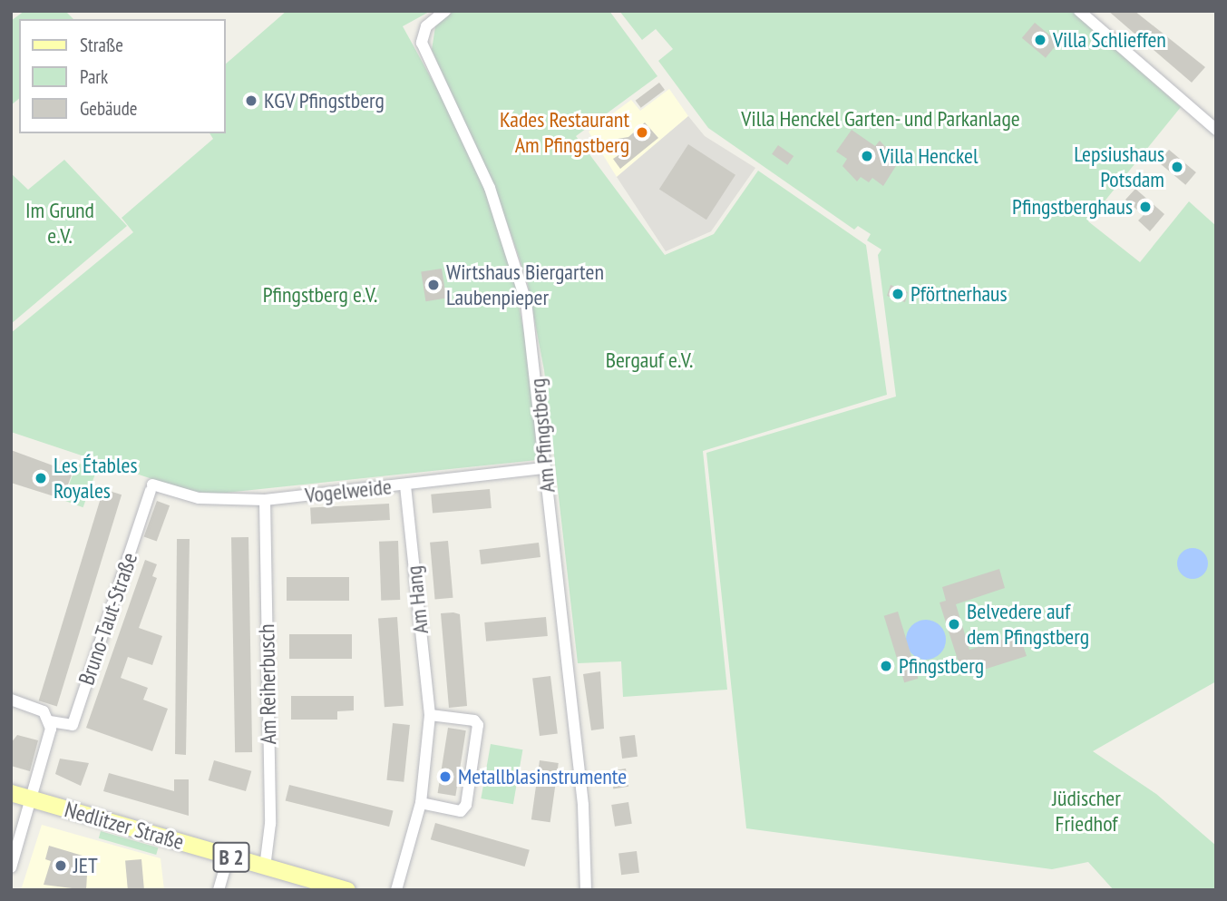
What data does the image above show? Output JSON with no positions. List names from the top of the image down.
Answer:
{
  "streets": {
    "main road": ["Nedlitzer Straße", "B 2"],
    "street": [
      "Am Pfingstberg",
      "Vogelweide",
      "Am Hang",
      "Bruno-Taut-Straße",
      "Am Reiherbusch"
    ]
  },
  "crossings": [
    ["Am Pfingstberg", "Vogelweide"],
    ["Vogelweide", "Am Hang"],
    ["Vogelweide", "Bruno-Taut-Straße"],
    ["Vogelweide", "Am Reiherbusch"],
    ["Am Reiherbusch", "Nedlitzer Straße"]
  ],
  "parks": [
    "Villa Henckel Garten- und Parkanlage",
    "Im Grund e.V.",
    "Pfingstberg e.V.",
    "Bergauf e.V.",
    "Jüdischer Friedhof"
  ],
  "places": [
    "Villa Schlieffen",
    "KGV Pfingstberg",
    "Kades Restaurant Am Pfingstberg",
    "Villa Henckel",
    "Lepsiushaus Potsdam",
    "Pfingstberghaus",
    "Wirtshaus Biergarten Laubenpieper",
    "Pförtnerhaus",
    "Les Étables Royales",
    "Belvedere auf dem Pfingstberg",
    "Pfingstberg",
    "Metallblasinstrumente",
    "JET"
  ],
  "legend": ["Straße", "Park", "Gebäude"]
}
